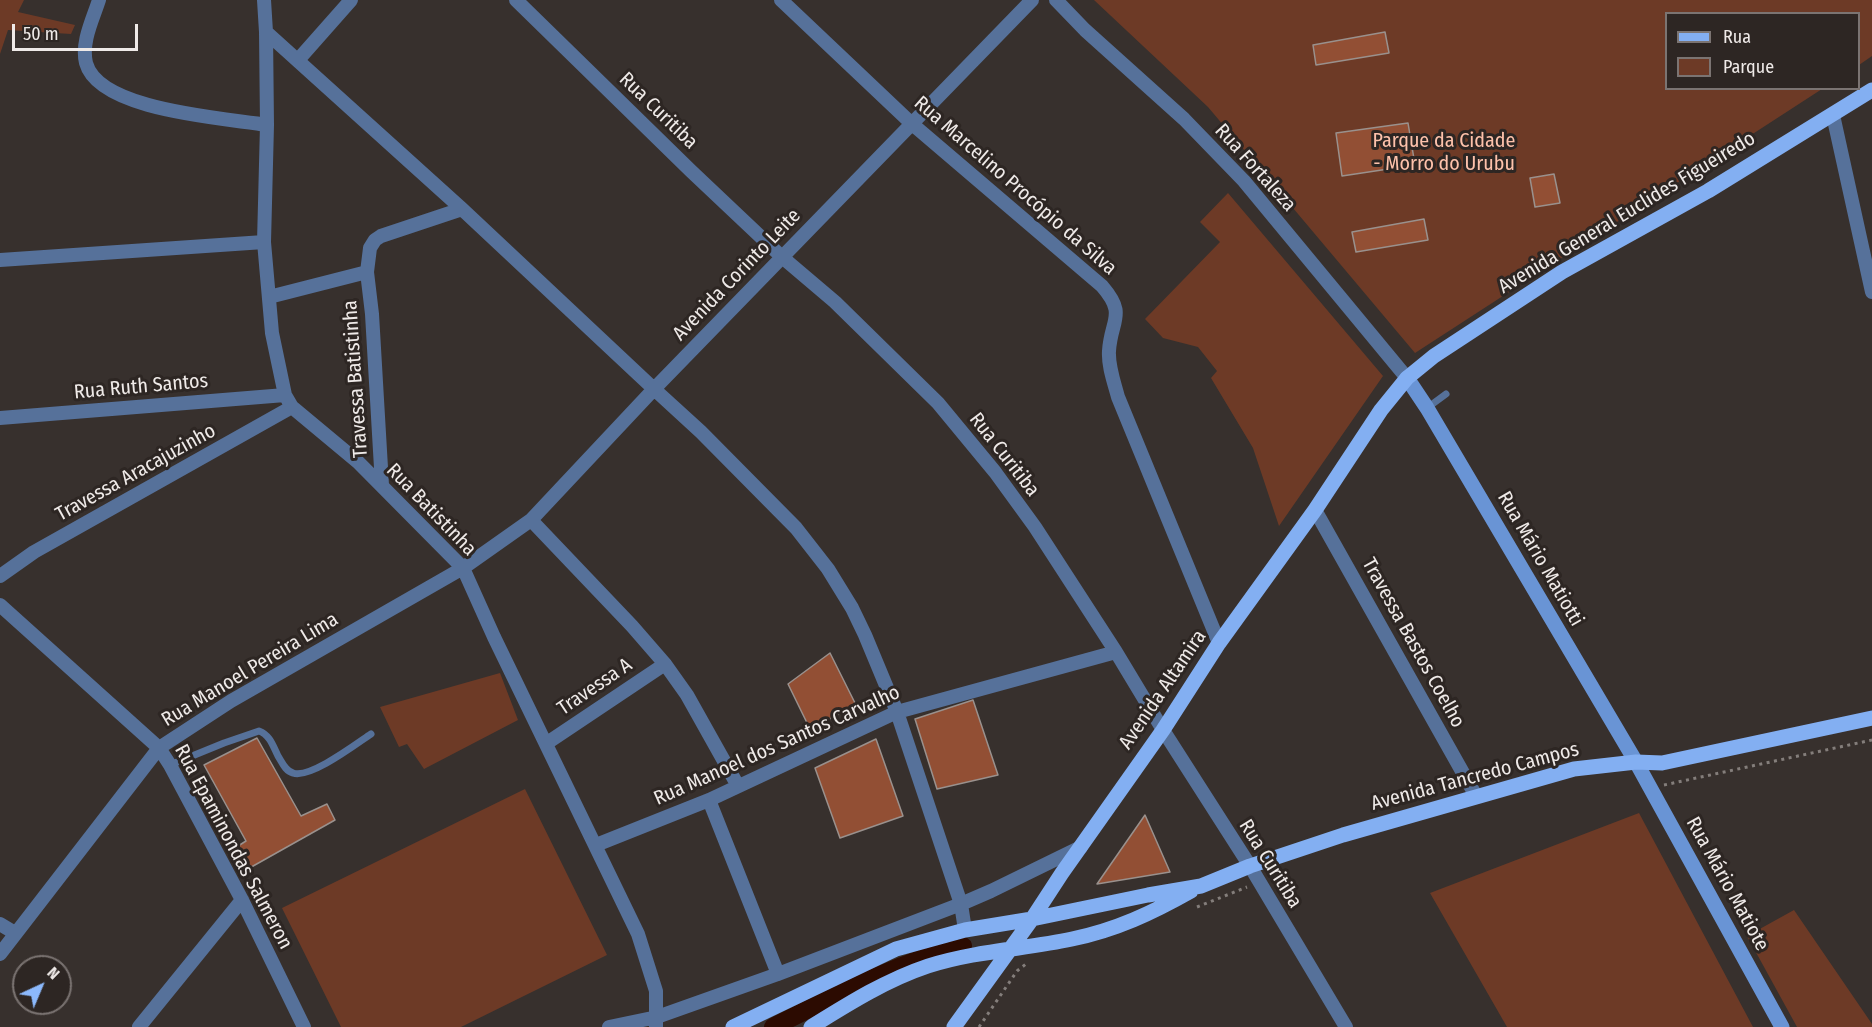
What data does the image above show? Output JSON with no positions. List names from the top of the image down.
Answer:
{
  "streets": {
    "main road": [
      "Avenida General Euclides Figueiredo",
      "Rua Mário Matiotti",
      "Avenida Altamira",
      "Avenida Tancredo Campos",
      "Rua Mário Matiote"
    ],
    "street": [
      "Rua Curitiba",
      "Rua Fortaleza",
      "Rua Marcelino Procópio da Silva",
      "Avenida Corinto Leite",
      "Travessa Batistinha",
      "Rua Ruth Santos",
      "Travessa Aracajuzinho",
      "Rua Batistinha",
      "Travessa Bastos Coelho",
      "Rua Manoel Pereira Lima",
      "Travessa A",
      "Rua Manoel dos Santos Carvalho",
      "Rua Epaminondas Salmeron"
    ]
  },
  "crossings": [
    ["Rua Curitiba", "Avenida Corinto Leite"],
    ["Rua Curitiba", "Avenida Altamira"],
    ["Rua Curitiba", "Rua Manoel dos Santos Carvalho"],
    ["Rua Curitiba", "Avenida Tancredo Campos"],
    ["Rua Fortaleza", "Avenida General Euclides Figueiredo"],
    ["Rua Fortaleza", "Rua Mário Matiotti"],
    ["Rua Fortaleza", "Avenida Altamira"],
    ["Rua Marcelino Procópio da Silva", "Avenida Corinto Leite"],
    ["Rua Marcelino Procópio da Silva", "Avenida Altamira"],
    ["Avenida General Euclides Figueiredo", "Rua Mário Matiotti"],
    ["Avenida General Euclides Figueiredo", "Avenida Altamira"],
    ["Avenida Corinto Leite", "Rua Batistinha"],
    ["Avenida Corinto Leite", "Rua Manoel Pereira Lima"],
    ["Travessa Batistinha", "Rua Batistinha"],
    ["Rua Ruth Santos", "Travessa Aracajuzinho"],
    ["Rua Ruth Santos", "Rua Batistinha"],
    ["Travessa Aracajuzinho", "Rua Batistinha"],
    ["Rua Batistinha", "Rua Manoel Pereira Lima"],
    ["Rua Batistinha", "Travessa A"],
    ["Rua Batistinha", "Rua Manoel dos Santos Carvalho"],
    ["Rua Mário Matiotti", "Avenida Altamira"],
    ["Rua Mário Matiotti", "Avenida Tancredo Campos"],
    ["Rua Mário Matiotti", "Rua Mário Matiote"],
    ["Travessa Bastos Coelho", "Avenida Altamira"],
    ["Travessa Bastos Coelho", "Avenida Tancredo Campos"],
    ["Rua Manoel Pereira Lima", "Rua Epaminondas Salmeron"],
    ["Avenida Altamira", "Avenida Tancredo Campos"],
    ["Avenida Tancredo Campos", "Rua Mário Matiote"]
  ],
  "parks": ["Parque da Cidade - Morro do Urubu"],
  "legend": ["Rua", "Parque"],
  "scale_bar": "50 m",
  "north": "top right"
}
